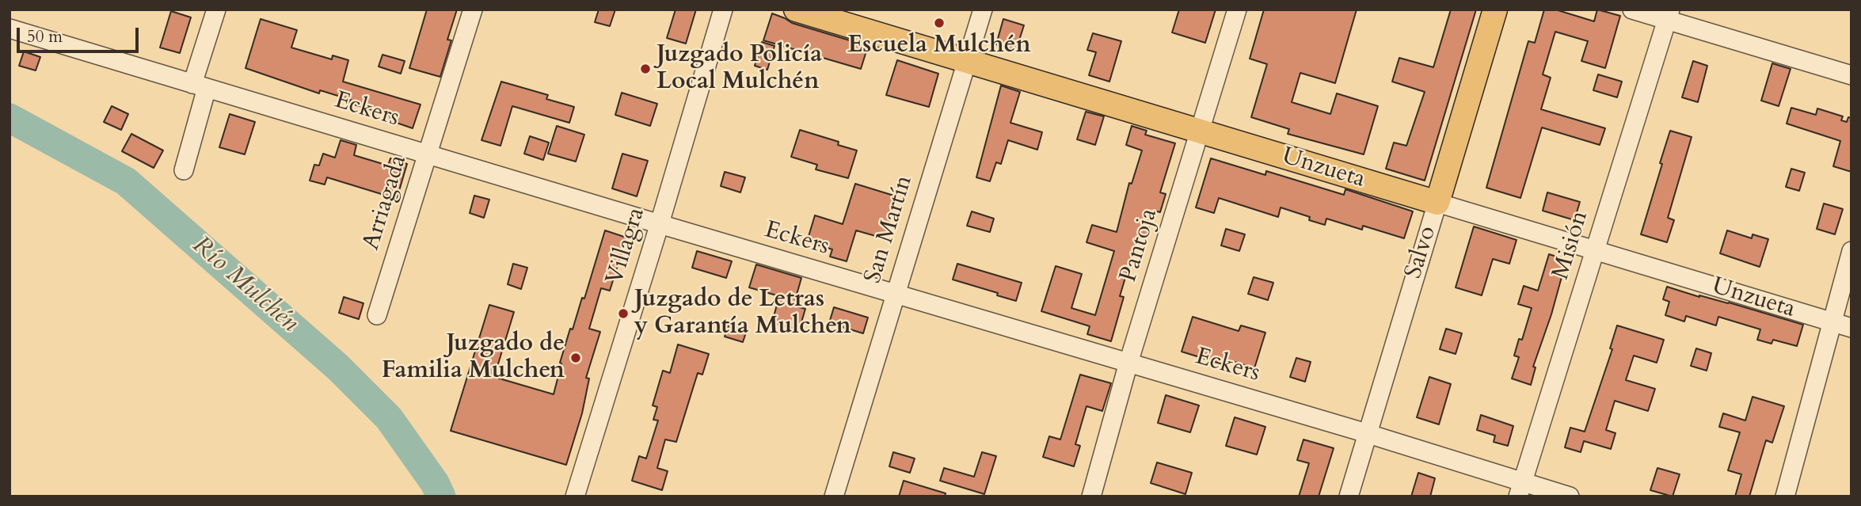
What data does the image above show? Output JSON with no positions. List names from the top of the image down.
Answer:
{
  "streets": {
    "main road": ["Unzueta", "Salvo"],
    "street": [
      "Eckers",
      "Arriagada",
      "San Martín",
      "Pantoja",
      "Misión",
      "Villagra"
    ]
  },
  "crossings": [
    ["Eckers", "Arriagada"],
    ["Eckers", "San Martín"],
    ["Eckers", "Pantoja"],
    ["Eckers", "Misión"],
    ["Eckers", "Villagra"],
    ["Eckers", "Salvo"],
    ["Unzueta", "San Martín"],
    ["Unzueta", "Pantoja"],
    ["Unzueta", "Misión"],
    ["Unzueta", "Salvo"]
  ],
  "water": ["Río Mulchén"],
  "places": [
    "Escuela Mulchén",
    "Juzgado Policía Local Mulchén",
    "Juzgado de Letras y Garantía Mulchen",
    "Juzgado de Familia Mulchen"
  ],
  "scale_bar": "50 m"
}
